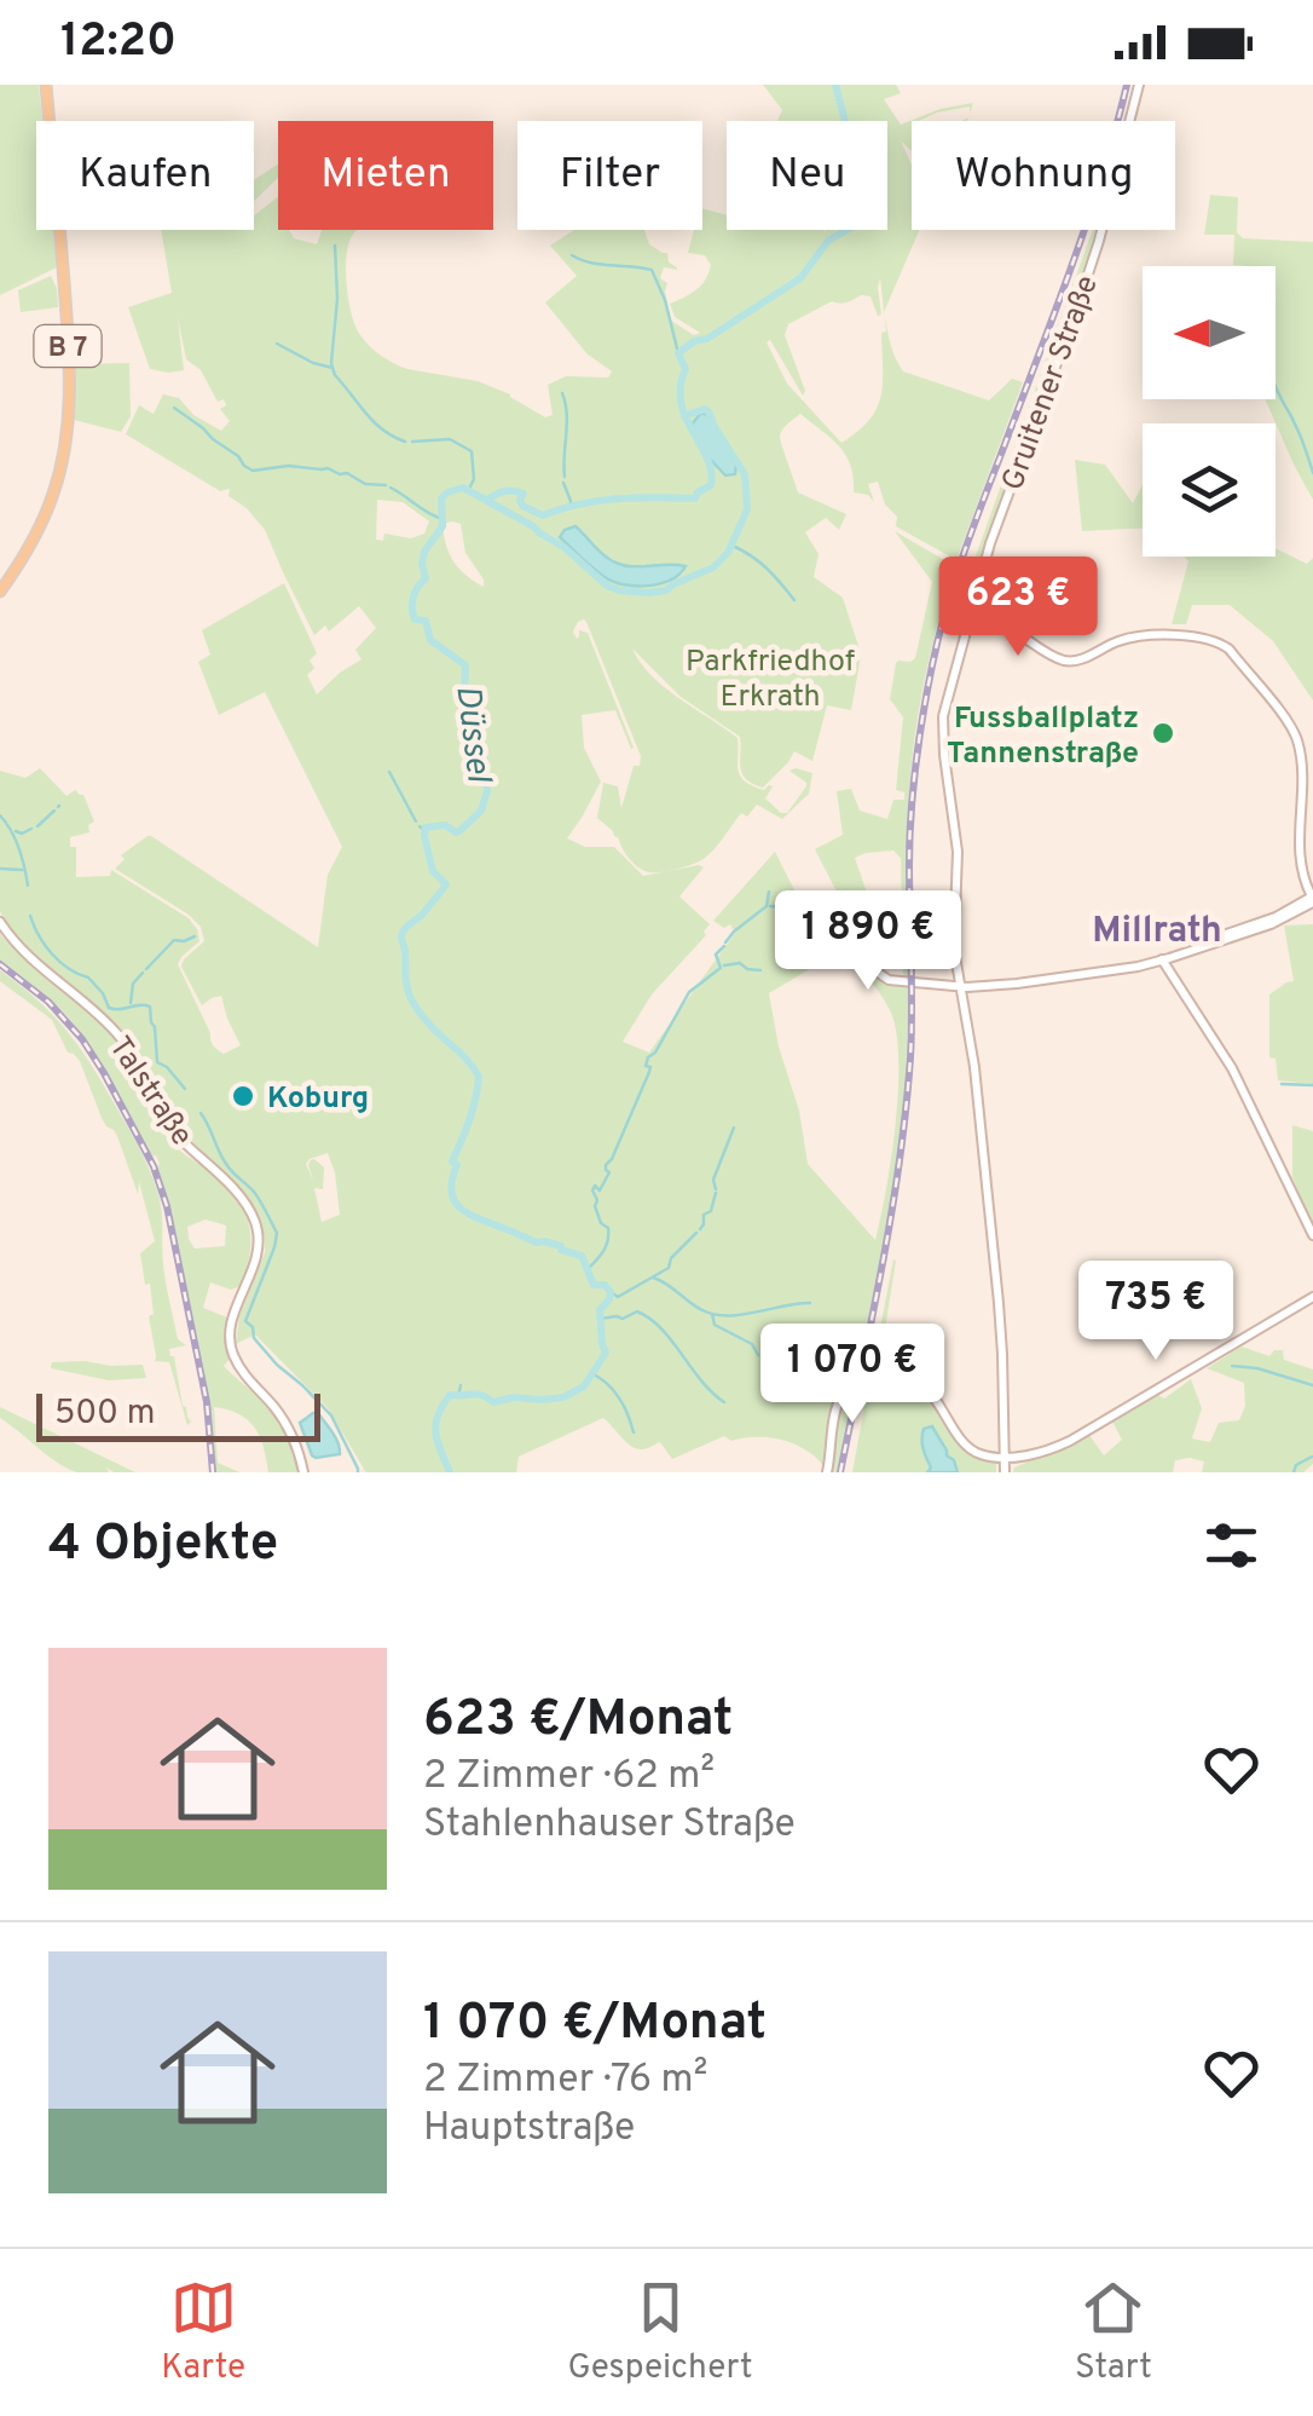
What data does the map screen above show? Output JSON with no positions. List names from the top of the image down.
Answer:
{
  "streets": {
    "main road": ["B 7", "Gruitener Straße", "Talstraße"]
  },
  "districts": ["Millrath"],
  "water": ["Düssel"],
  "parks": ["Parkfriedhof Erkrath"],
  "places": ["Fussballplatz Tannenstraße", "Koburg"],
  "scale_bar": "500 m",
  "north": "left",
  "page": {
    "status": "12:20",
    "chip": [
      "Kaufen",
      "Mieten",
      "Filter",
      "Neu",
      "Wohnung"
    ],
    "price": [
      "623 €",
      "1 890 €",
      "735 €",
      "1 070 €"
    ],
    "scale": "500 m",
    "heading": "4 Objekte",
    "list": [
      {
        "name": "623 €/Monat",
        "note": "2 Zimmer · 62 m² · Stahlenhauser Straße"
      },
      {
        "name": "1 070 €/Monat",
        "note": "2 Zimmer · 76 m² · Hauptstraße"
      }
    ],
    "tabs": ["Karte", "Gespeichert", "Start"]
  }
}
